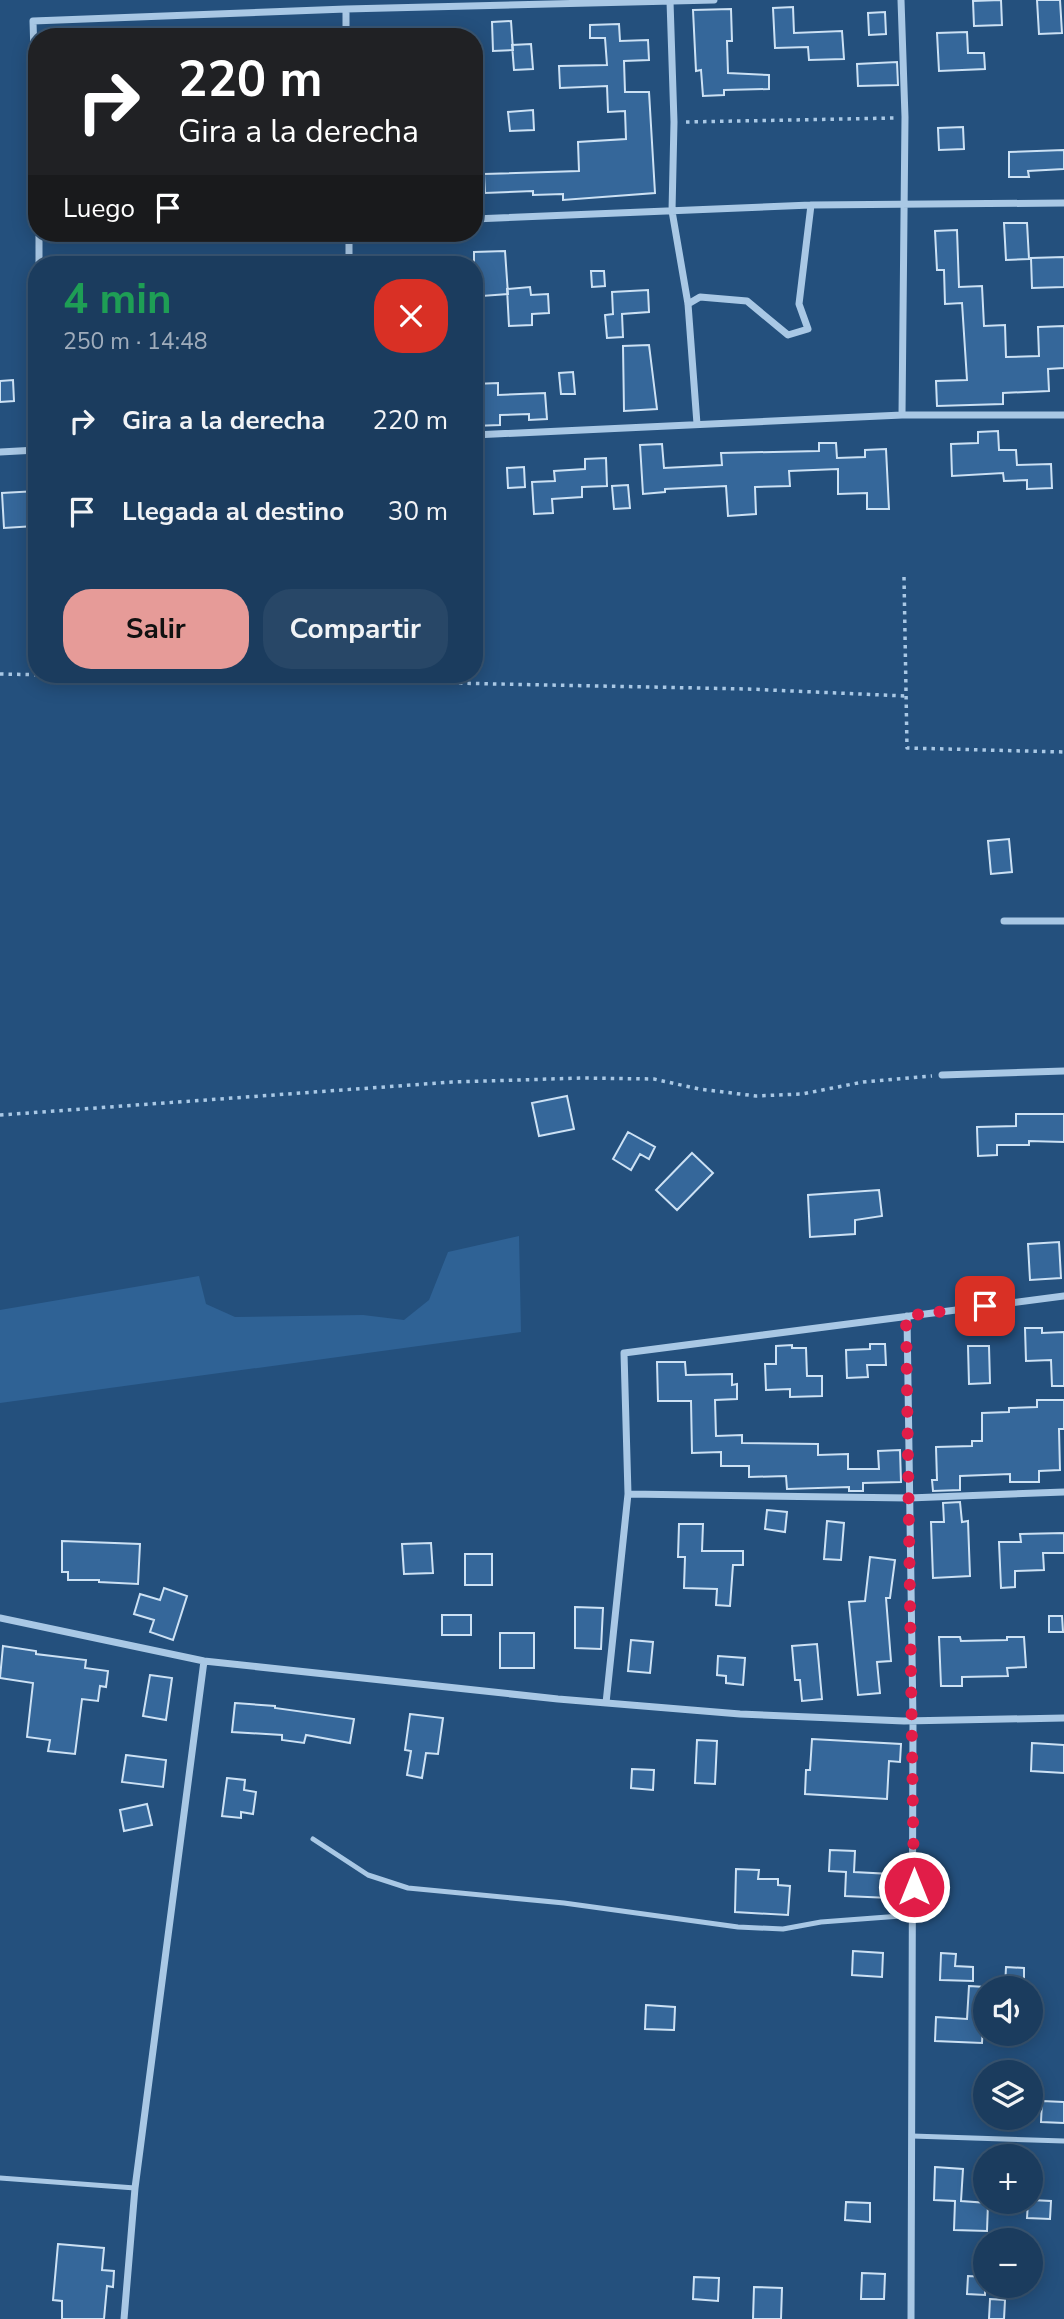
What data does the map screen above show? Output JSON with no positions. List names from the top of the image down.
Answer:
{
  "page": {
    "turn": ["220 m", "Gira a la derecha"],
    "then": "Luego",
    "heading": ["4 min", "250 m · 14:48"],
    "list": [
      {
        "name": "Gira a la derecha",
        "value": "220 m"
      },
      {
        "name": "Llegada al destino",
        "value": "30 m"
      }
    ],
    "buttons": ["Salir", "Compartir"],
    "map_buttons": ["+", "−"]
  }
}
